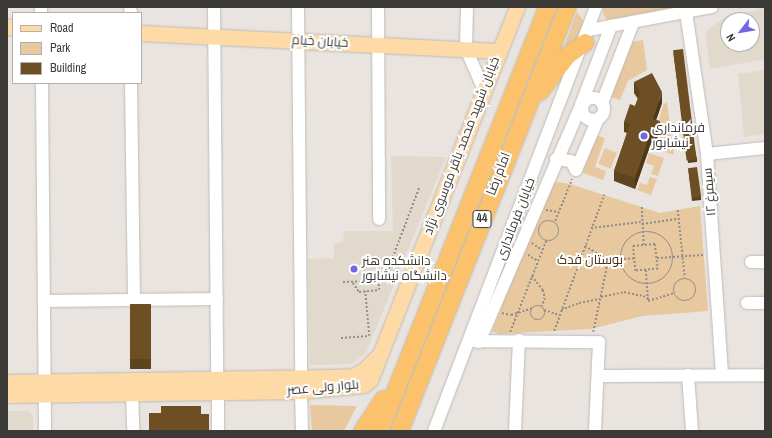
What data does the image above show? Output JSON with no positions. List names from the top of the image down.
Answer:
{
  "streets": {
    "highway": ["امام رضا", "44"],
    "main road": ["خیابان خیام", "خیابان شهید محمد باقر موسوی نژاد", "بلوار ولی عصر"],
    "street": ["سیمرغ ۱۲", "خیابان فرمانداری"]
  },
  "crossings": [
    ["خیابان خیام", "خیابان شهید محمد باقر موسوی نژاد"],
    ["خیابان شهید محمد باقر موسوی نژاد", "بلوار ولی عصر"]
  ],
  "parks": ["بوستان فدک"],
  "places": ["فرمانداری نیشابور", "دانشکده هنر دانشگاه نیشابور"],
  "legend": ["Road", "Park", "Building"],
  "north": "bottom left"
}
